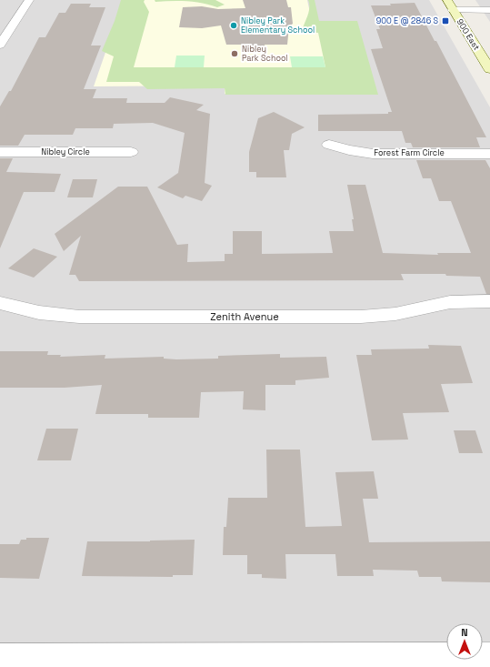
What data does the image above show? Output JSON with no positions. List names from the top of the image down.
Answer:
{
  "streets": {
    "street": [
      "900 East",
      "Nibley Circle",
      "Forest Farm Circle",
      "Zenith Avenue"
    ]
  },
  "places": {
    "transit": ["900 E @ 2846 S"],
    "other": ["Nibley Park Elementary School", "Nibley Park School"]
  },
  "north": "top"
}
